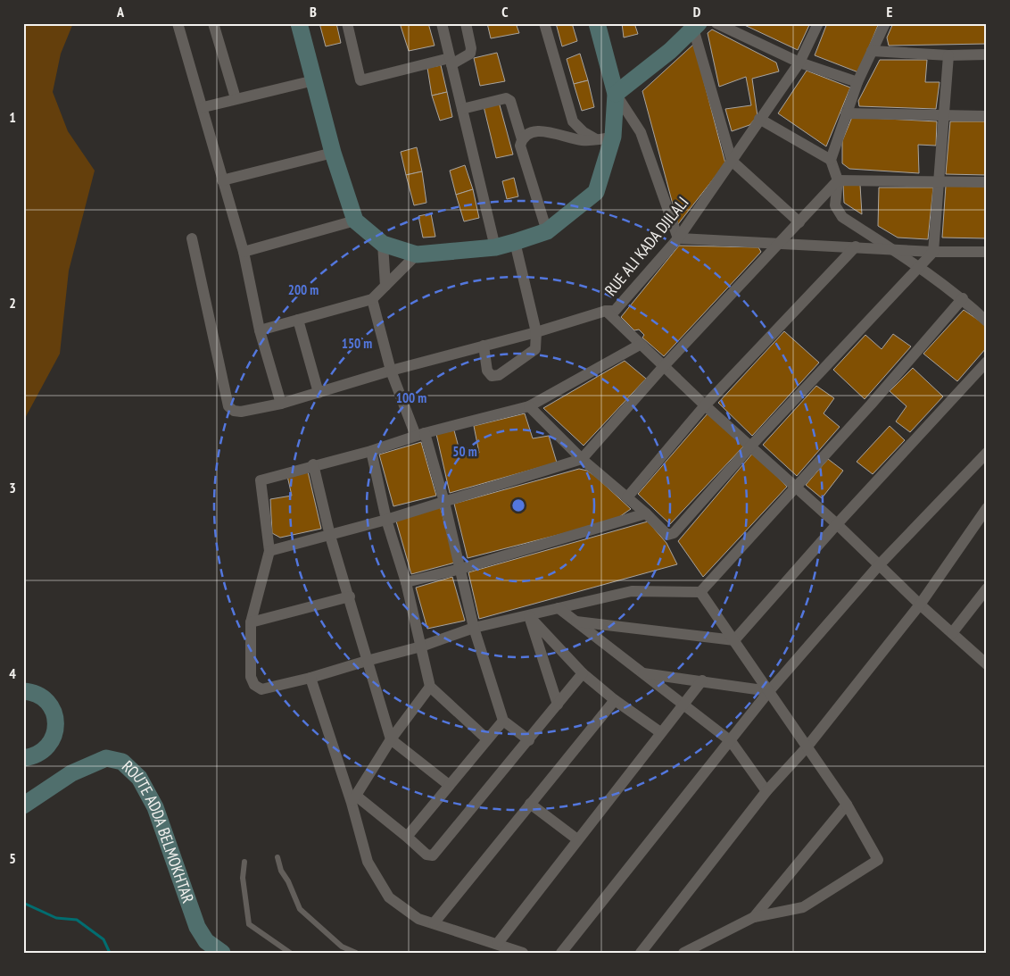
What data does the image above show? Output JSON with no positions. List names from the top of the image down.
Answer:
{
  "streets": {
    "street": ["RUE ALI KADA DJILALI", "ROUTE ADDA BELMOKHTAR"]
  },
  "grid": {
    "columns": [
      "A",
      "B",
      "C",
      "D",
      "E"
    ],
    "rows": [
      "1",
      "2",
      "3",
      "4",
      "5"
    ]
  },
  "rings": [
    "200 m",
    "150 m",
    "100 m",
    "50 m"
  ]
}
